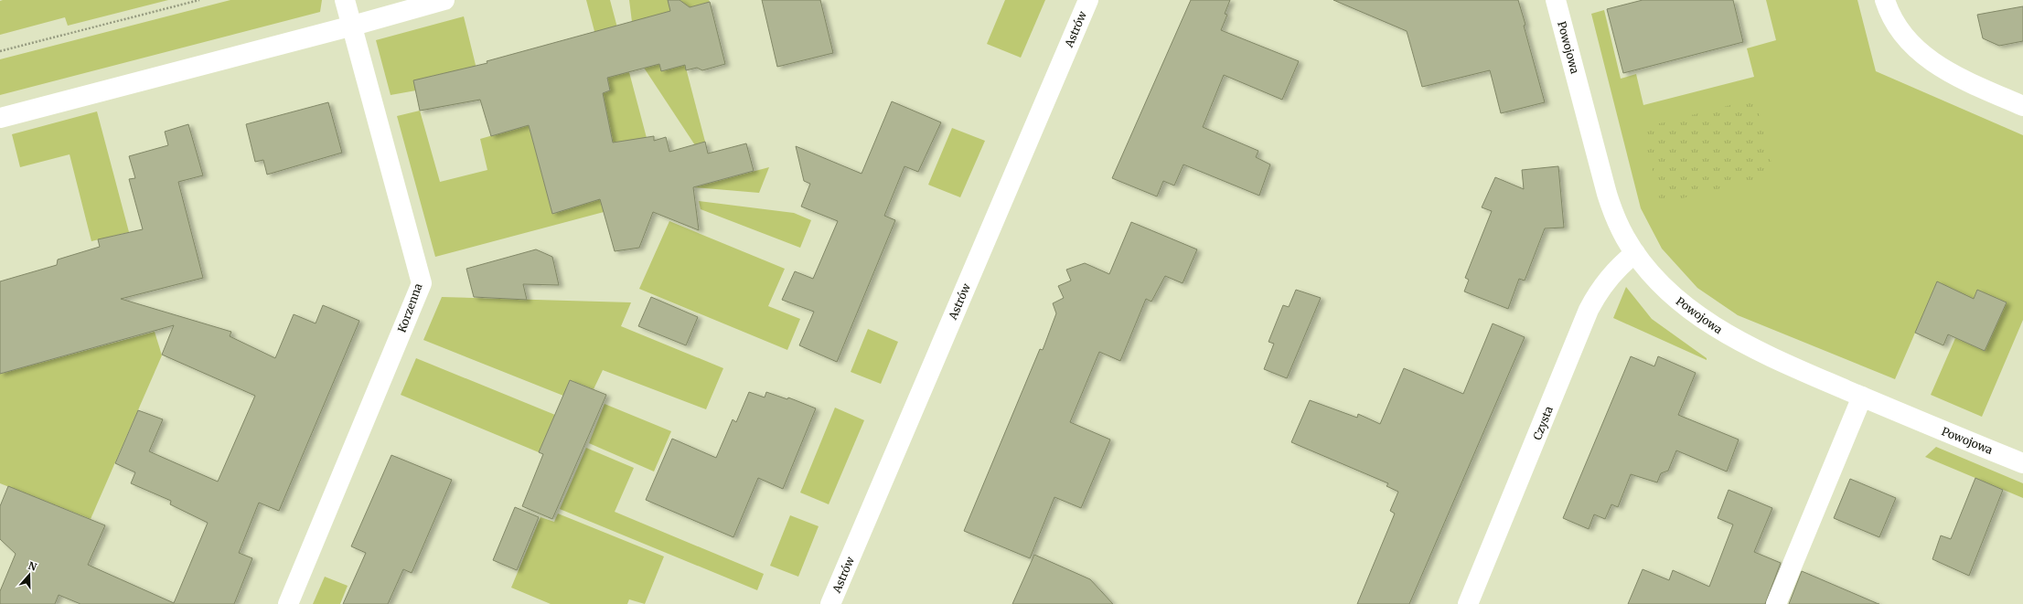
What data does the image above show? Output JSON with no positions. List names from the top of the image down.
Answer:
{
  "streets": {
    "street": [
      "Astrów",
      "Powojowa",
      "Korzenna",
      "Czysta"
    ]
  },
  "crossings": [
    ["Powojowa", "Czysta"]
  ],
  "north": "top"
}
